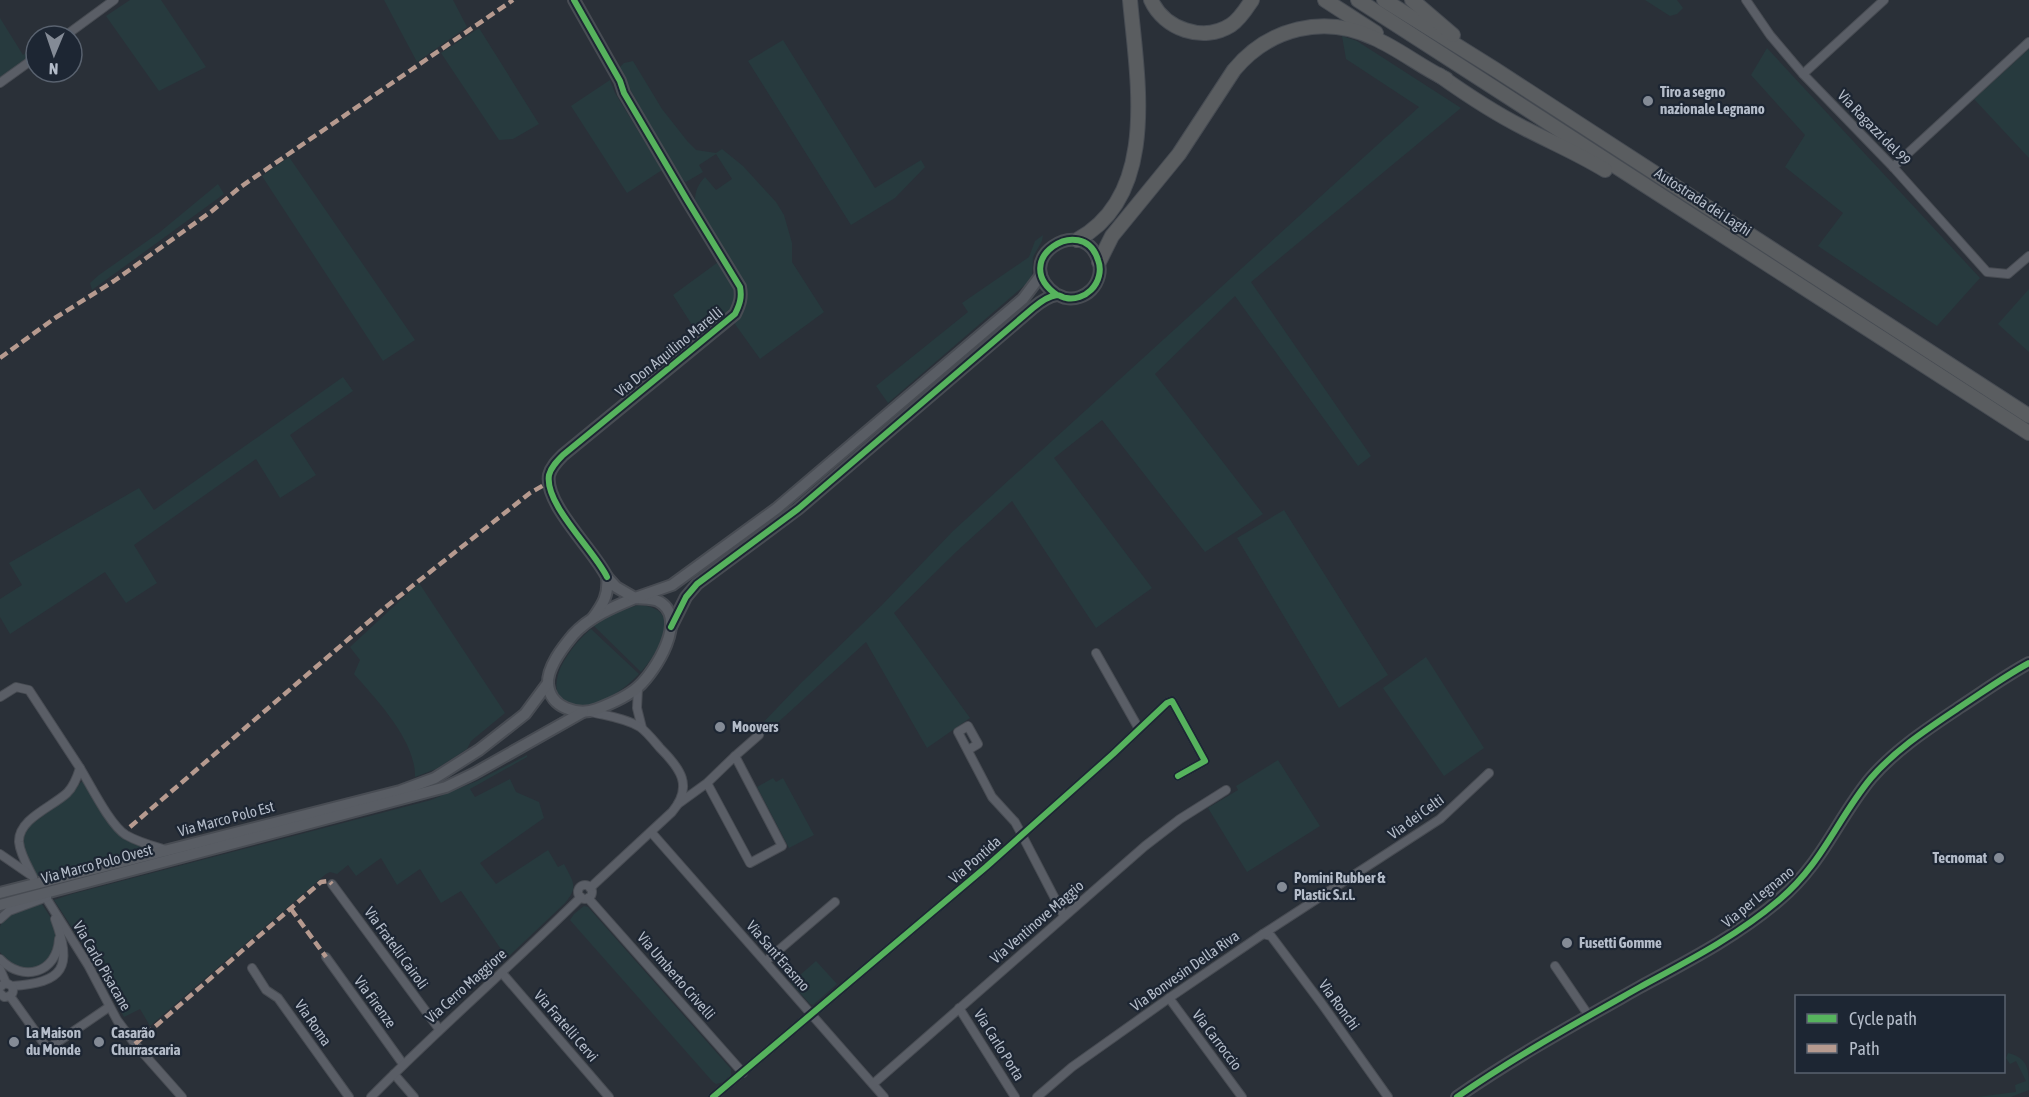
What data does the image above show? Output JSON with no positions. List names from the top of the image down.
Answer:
{
  "streets": {
    "highway": ["Autostrada dei Laghi"],
    "street": [
      "Via Ragazzi del 99",
      "Via Don Aquilino Marelli",
      "Via dei Celti",
      "Via Marco Polo Est",
      "Via Pontida",
      "Via Marco Polo Ovest",
      "Via per Legnano",
      "Via Ventinove Maggio",
      "Via Fratelli Cairoli",
      "Via Sant'Erasmo",
      "Via Carlo Pisacane",
      "Via Bonvesin Della Riva",
      "Via Umberto Crivelli",
      "Via Cerro Maggiore",
      "Via Firenze",
      "Via Ronchi",
      "Via Roma",
      "Via Fratelli Cervi",
      "Via Carroccio",
      "Via Carlo Porta"
    ]
  },
  "crossings": [
    ["Via Don Aquilino Marelli", "Via Marco Polo Est"],
    ["Via Don Aquilino Marelli", "Via Marco Polo Ovest"],
    ["Via dei Celti", "Via Bonvesin Della Riva"],
    ["Via Marco Polo Est", "Via Marco Polo Ovest"],
    ["Via Pontida", "Via Sant'Erasmo"],
    ["Via Pontida", "Via Umberto Crivelli"],
    ["Via Ventinove Maggio", "Via Sant'Erasmo"],
    ["Via Ventinove Maggio", "Via Carlo Porta"],
    ["Via Fratelli Cairoli", "Via Cerro Maggiore"],
    ["Via Sant'Erasmo", "Via Cerro Maggiore"],
    ["Via Bonvesin Della Riva", "Via Ronchi"],
    ["Via Bonvesin Della Riva", "Via Carroccio"],
    ["Via Umberto Crivelli", "Via Cerro Maggiore"],
    ["Via Cerro Maggiore", "Via Firenze"],
    ["Via Cerro Maggiore", "Via Fratelli Cervi"]
  ],
  "places": [
    "Tiro a segno nazionale Legnano",
    "Moovers",
    "Tecnomat",
    "Pomini Rubber & Plastic S.r.l.",
    "Fusetti Gomme",
    "La Maison du Monde",
    "Casarão Churrascaria"
  ],
  "legend": ["Cycle path", "Path"],
  "north": "bottom"
}
